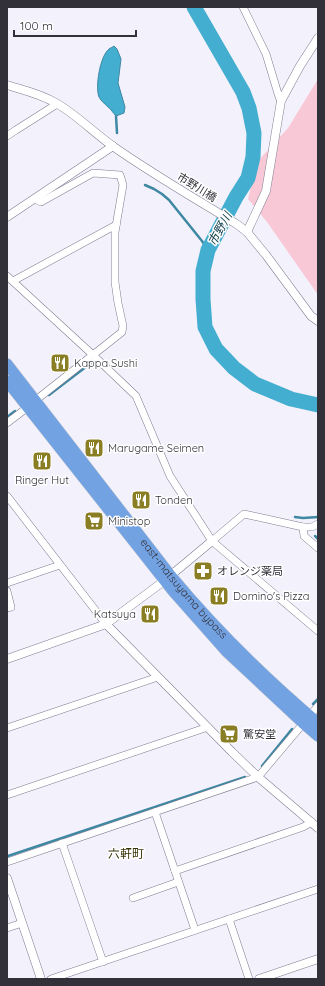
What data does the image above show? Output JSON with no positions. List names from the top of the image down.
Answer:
{
  "streets": {
    "highway": ["east-matsuyama bypass"],
    "street": ["市野川橋"]
  },
  "districts": ["六軒町"],
  "water": ["市野川"],
  "places": {
    "restaurant": [
      "Kappa Sushi",
      "Marugame Seimen",
      "Ringer Hut",
      "Tonden",
      "Domino's Pizza",
      "Katsuya"
    ],
    "supermarket": ["Ministop", "驚安堂"],
    "pharmacy": ["オレンジ薬局"]
  },
  "scale_bar": "100 m"
}
